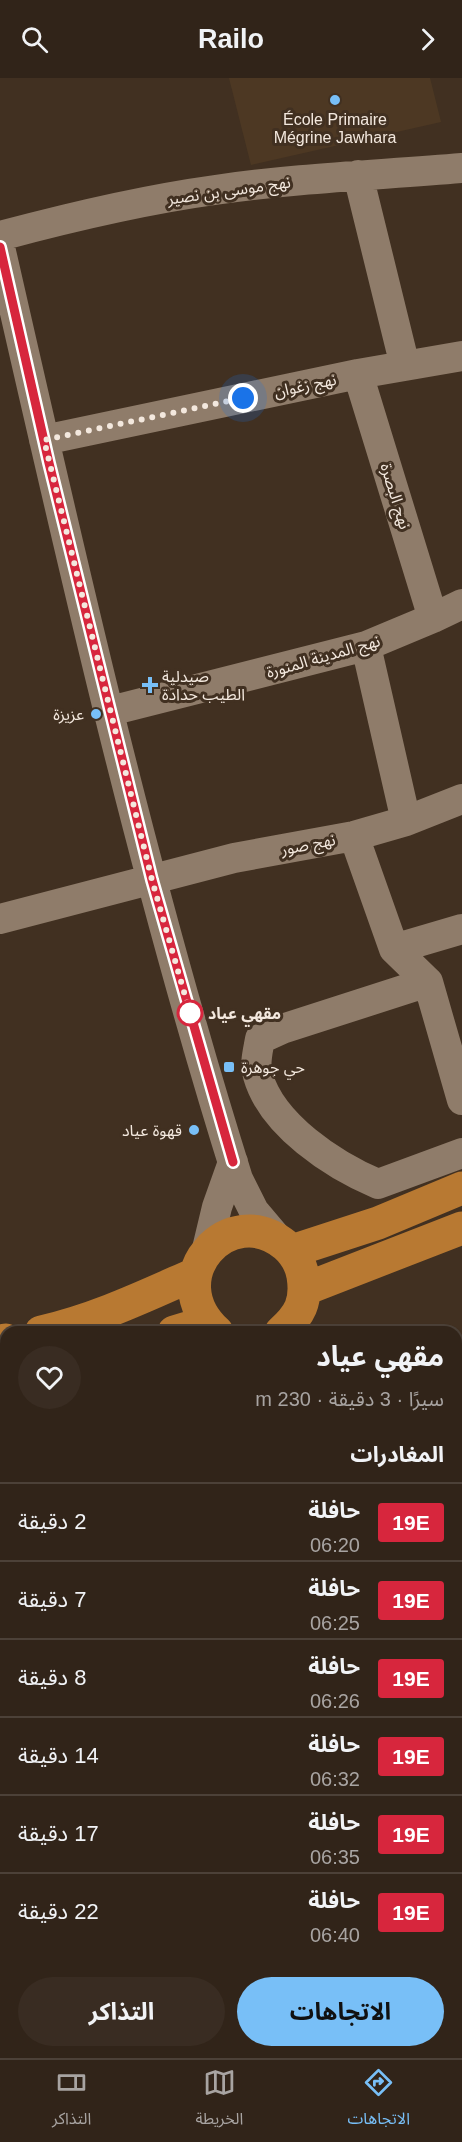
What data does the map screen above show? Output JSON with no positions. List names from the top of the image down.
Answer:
{
  "streets": {
    "street": [
      "نهج موسى بن نصير",
      "نهج زغوان",
      "نهج البصرة",
      "نهج المدينة المنورة",
      "نهج صور"
    ]
  },
  "crossings": [
    ["نهج زغوان", "نهج البصرة"],
    ["نهج البصرة", "نهج المدينة المنورة"]
  ],
  "places": {
    "other": [
      "École Primaire Mégrine Jawhara",
      "عزيزة",
      "مقهي عياد",
      "قهوة عياد"
    ],
    "health": ["صيدلية الطيب حدادة"],
    "transit": ["حي جوهرة"]
  },
  "lines": ["bus line 19E"],
  "page": {
    "header": "Railo",
    "heading": [
      ["مقهي عياد", "سيرًا · 3 دقيقة · 230 m"],
      "المغادرات"
    ],
    "list": [
      {
        "mark": "19E",
        "name": "حافلة",
        "note": "06:20",
        "value": "2 دقيقة"
      },
      {
        "mark": "19E",
        "name": "حافلة",
        "note": "06:25",
        "value": "7 دقيقة"
      },
      {
        "mark": "19E",
        "name": "حافلة",
        "note": "06:26",
        "value": "8 دقيقة"
      },
      {
        "mark": "19E",
        "name": "حافلة",
        "note": "06:32",
        "value": "14 دقيقة"
      },
      {
        "mark": "19E",
        "name": "حافلة",
        "note": "06:35",
        "value": "17 دقيقة"
      },
      {
        "mark": "19E",
        "name": "حافلة",
        "note": "06:40",
        "value": "22 دقيقة"
      }
    ],
    "buttons": ["الاتجاهات", "التذاكر"],
    "tabs": ["الاتجاهات", "الخريطة", "التذاكر"]
  }
}
